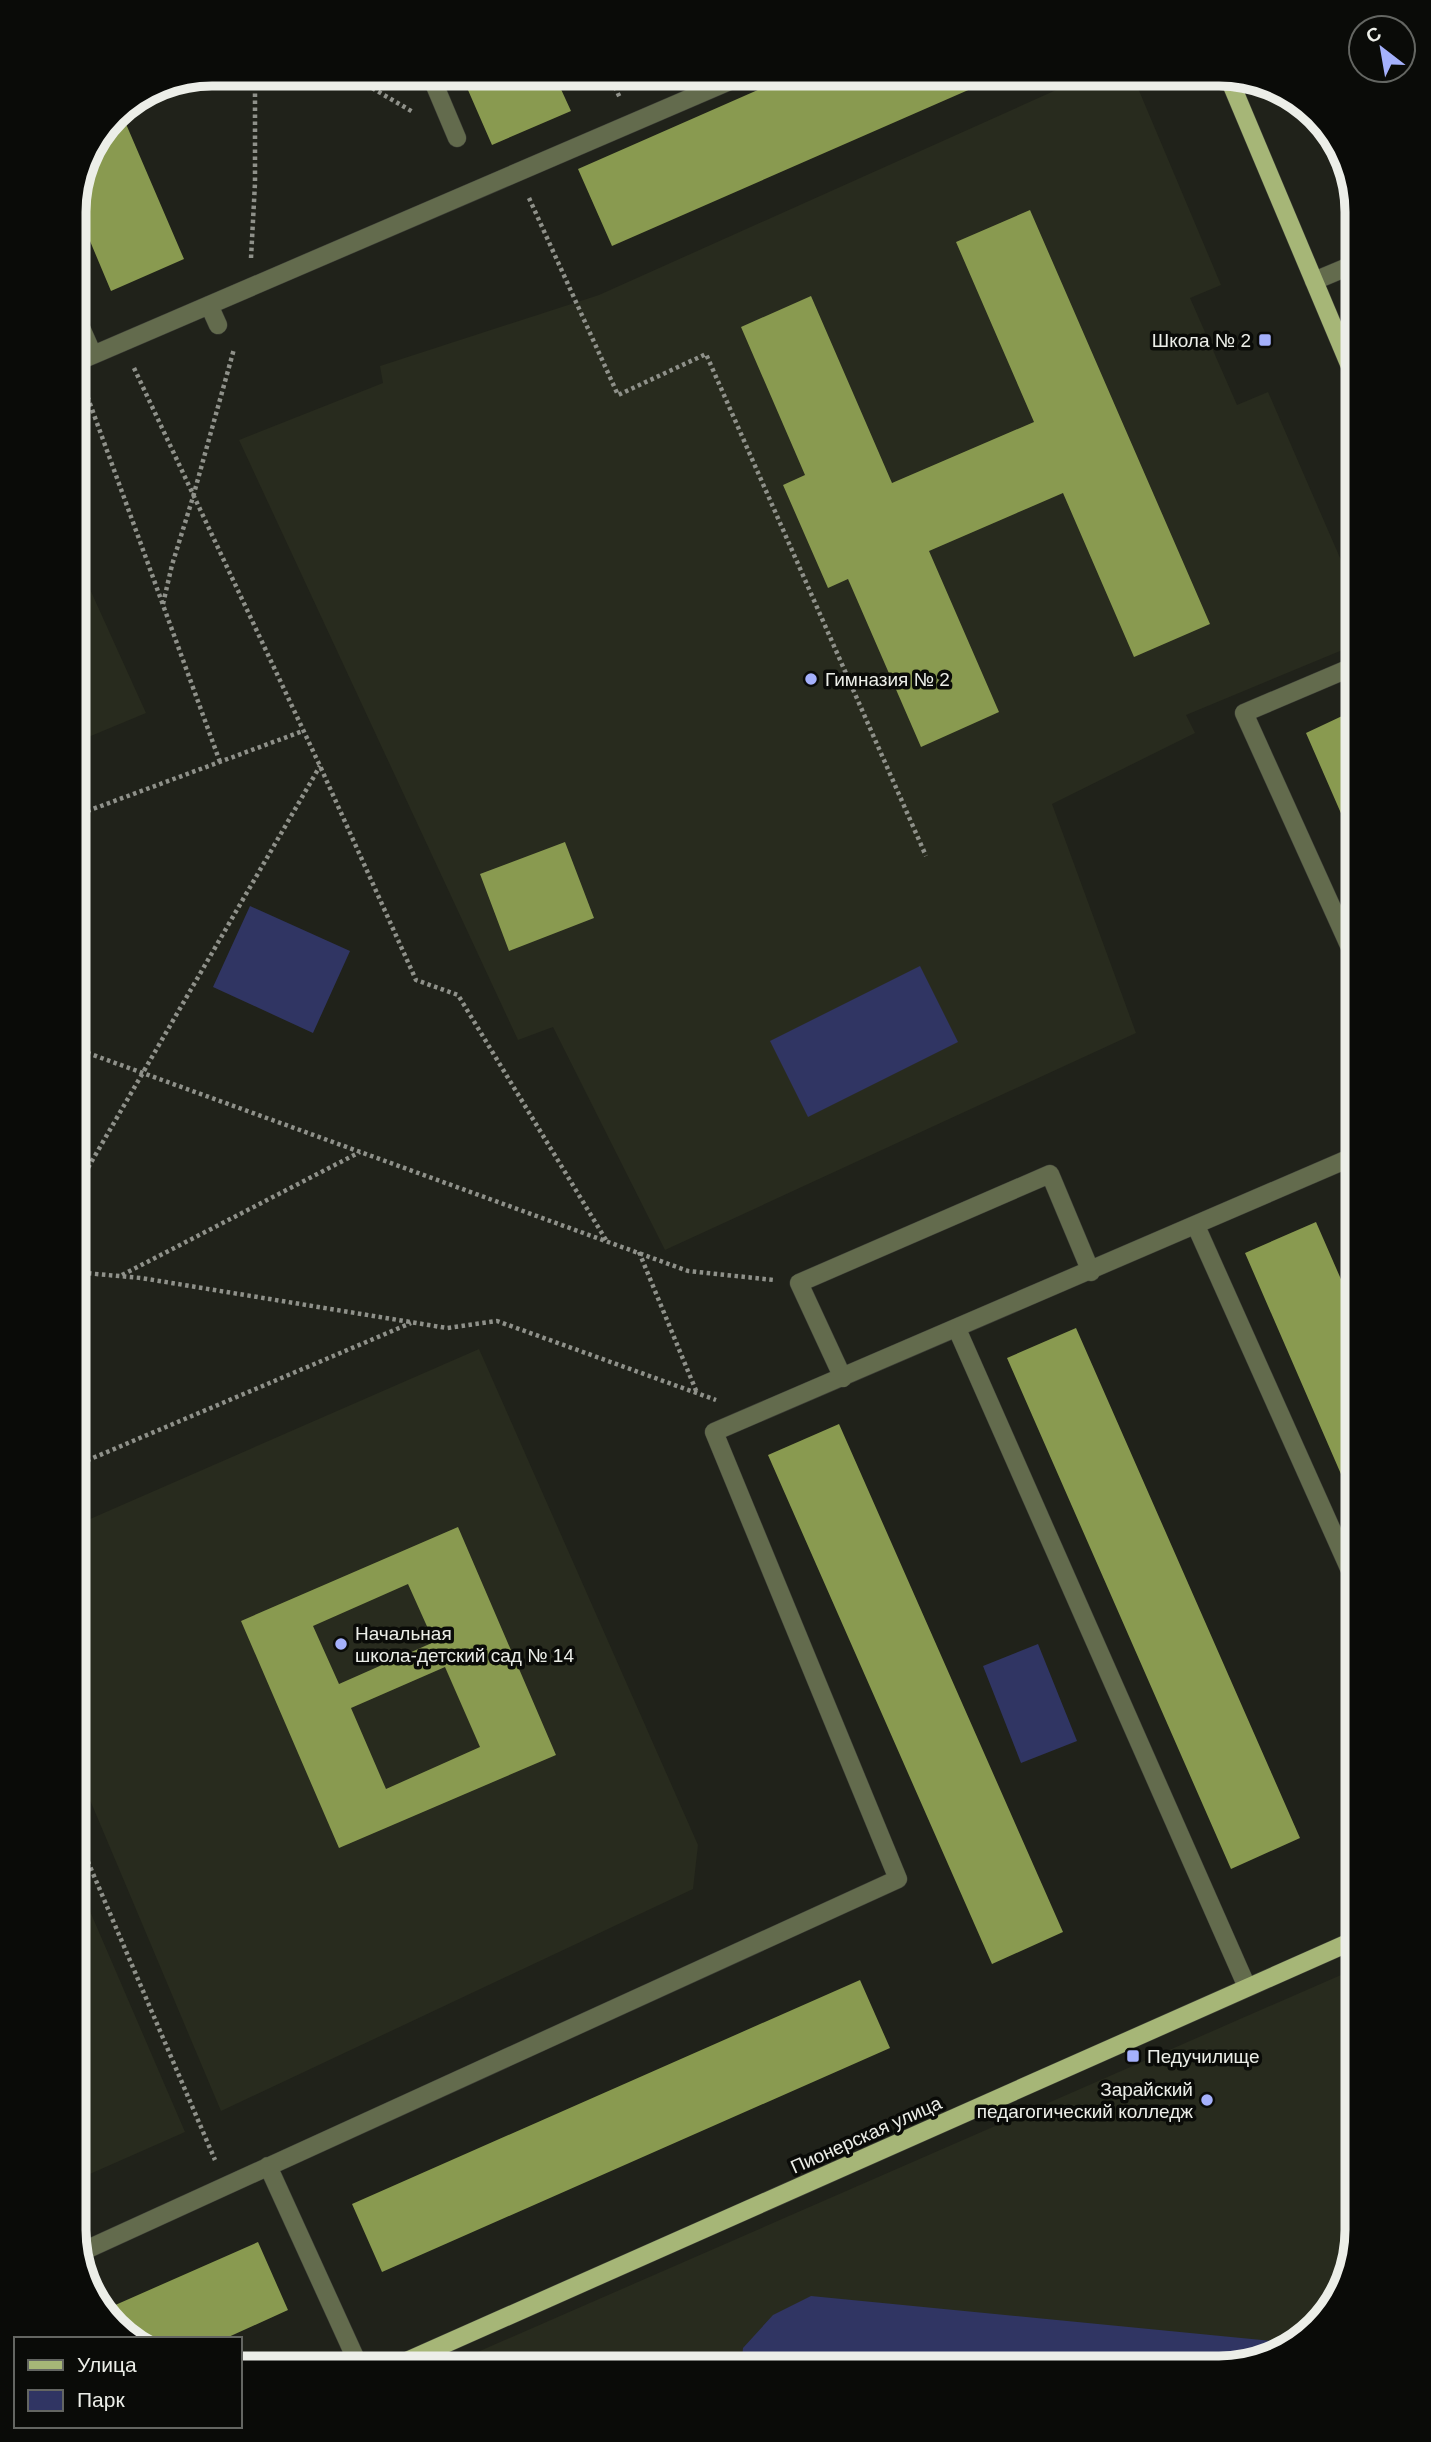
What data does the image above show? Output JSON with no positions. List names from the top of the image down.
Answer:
{
  "streets": {
    "main road": ["Пионерская улица"]
  },
  "places": {
    "transit": ["Школа № 2", "Педучилище"],
    "other": ["Гимназия № 2", "Начальная школа-детский сад № 14", "Зарайский педагогический колледж"]
  },
  "legend": ["Улица", "Парк"],
  "north": "top left"
}
